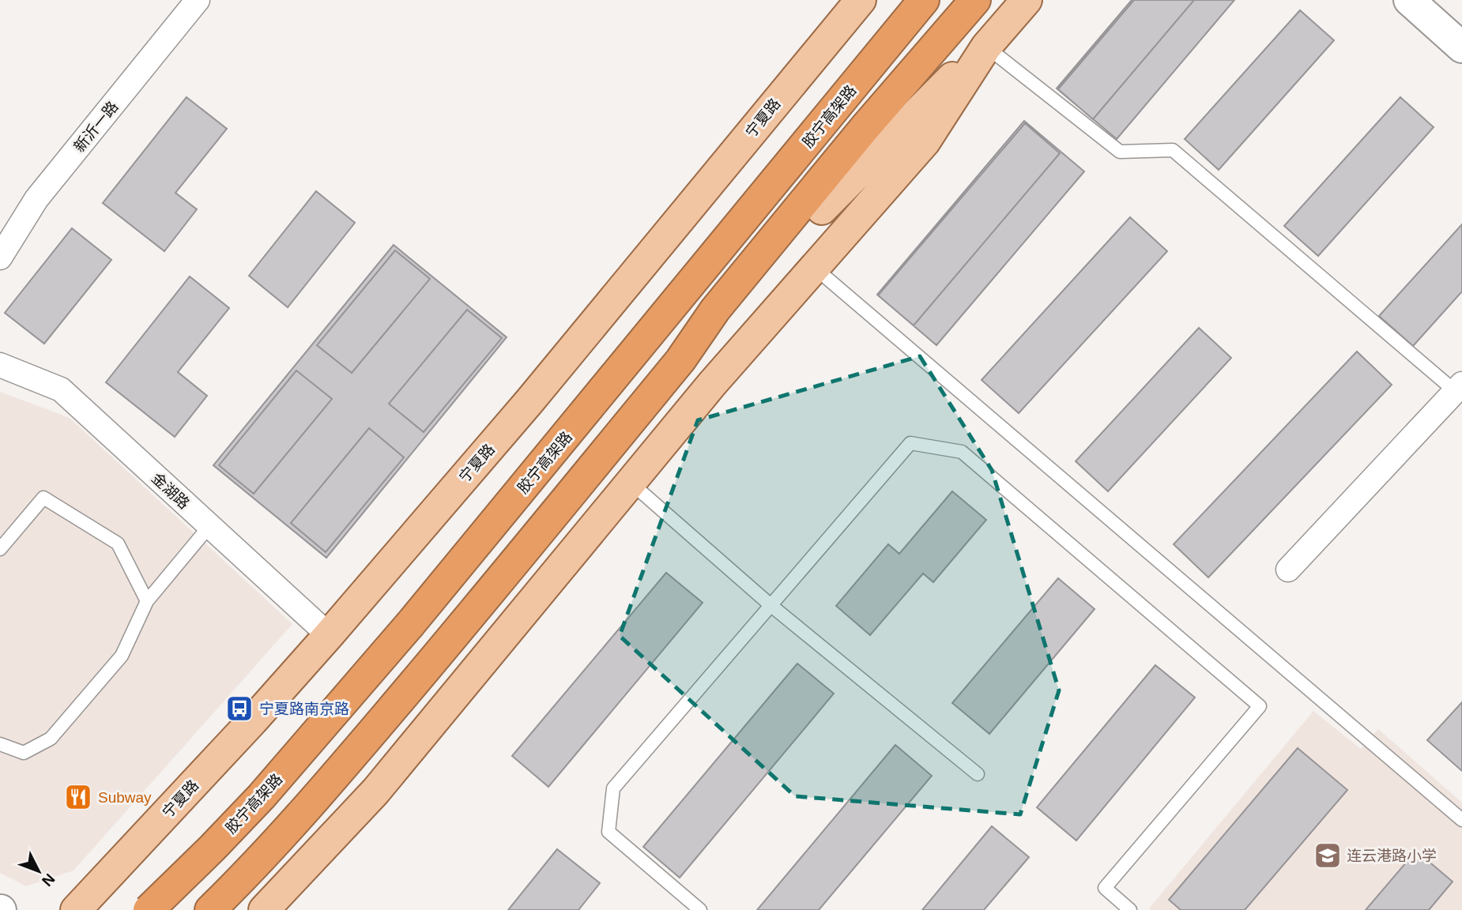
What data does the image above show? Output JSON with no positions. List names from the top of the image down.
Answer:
{
  "streets": {
    "highway": ["胶宁高架路"],
    "main road": ["宁夏路"],
    "street": ["新沂一路", "金湖路"]
  },
  "crossings": [
    ["宁夏路", "金湖路"]
  ],
  "places": {
    "bus stop": ["宁夏路南京路"],
    "restaurant": ["Subway"],
    "school or university": ["连云港路小学"]
  },
  "north": "bottom right"
}
